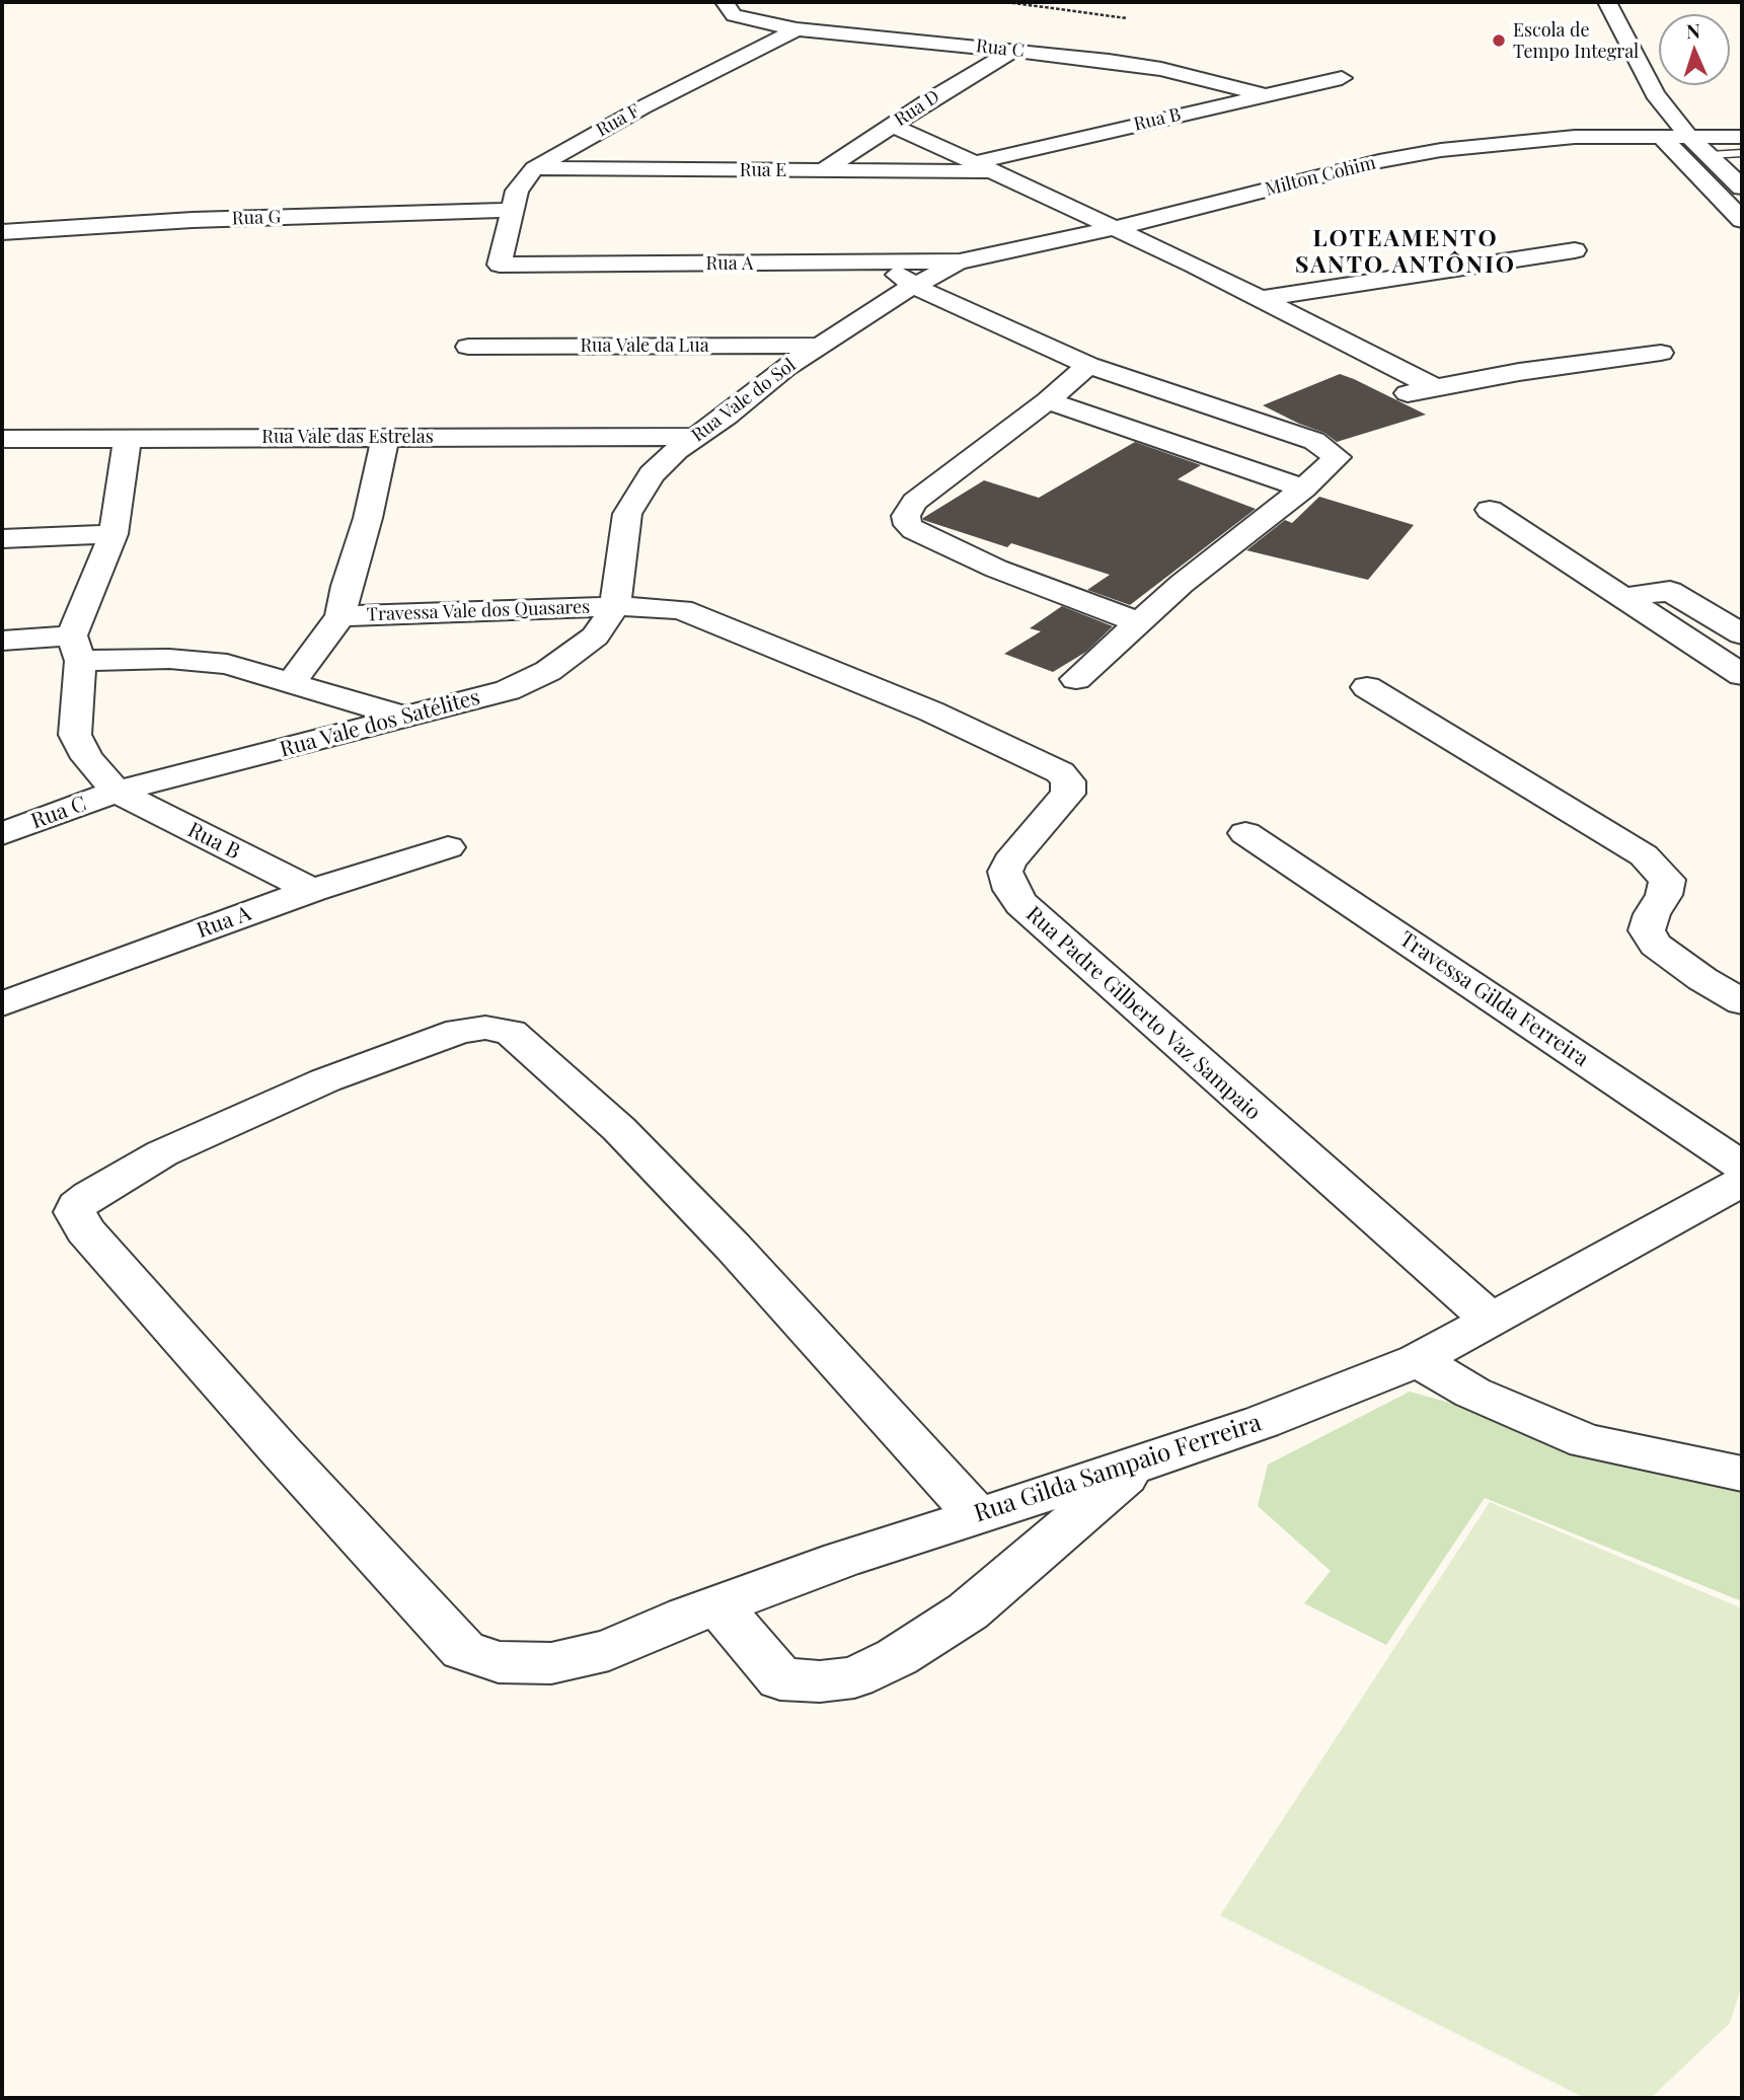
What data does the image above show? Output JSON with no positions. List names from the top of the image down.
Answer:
{
  "streets": {
    "street": [
      "Rua C",
      "Rua D",
      "Rua B",
      "Rua F",
      "Rua E",
      "Milton Cohim",
      "Rua G",
      "Rua A",
      "Rua Vale da Lua",
      "Rua Vale do Sol",
      "Rua Vale das Estrelas",
      "Travessa Vale dos Quasares",
      "Rua Vale dos Satélites",
      "Travessa Gilda Ferreira",
      "Rua Padre Gilberto Vaz Sampaio",
      "Rua Gilda Sampaio Ferreira"
    ]
  },
  "crossings": [
    ["Rua C", "Rua D"],
    ["Rua C", "Rua B"],
    ["Rua C", "Rua F"],
    ["Rua C", "Rua Vale dos Satélites"],
    ["Rua D", "Rua E"],
    ["Rua B", "Rua E"],
    ["Rua B", "Rua A"],
    ["Rua B", "Rua Vale dos Satélites"],
    ["Rua F", "Rua E"],
    ["Rua F", "Rua G"],
    ["Rua F", "Rua A"],
    ["Milton Cohim", "Rua A"],
    ["Milton Cohim", "Rua Vale do Sol"],
    ["Rua A", "Rua Vale do Sol"],
    ["Rua Vale da Lua", "Rua Vale do Sol"],
    ["Rua Vale do Sol", "Rua Vale das Estrelas"],
    ["Rua Vale do Sol", "Travessa Vale dos Quasares"],
    ["Rua Vale do Sol", "Rua Vale dos Satélites"],
    ["Rua Vale do Sol", "Rua Padre Gilberto Vaz Sampaio"],
    ["Travessa Vale dos Quasares", "Rua Vale dos Satélites"],
    ["Travessa Vale dos Quasares", "Rua Padre Gilberto Vaz Sampaio"],
    ["Rua Vale dos Satélites", "Rua Padre Gilberto Vaz Sampaio"],
    ["Rua Padre Gilberto Vaz Sampaio", "Rua Gilda Sampaio Ferreira"]
  ],
  "districts": ["LOTEAMENTO SANTO ANTÔNIO"],
  "places": ["Escola de Tempo Integral"],
  "north": "top"
}
